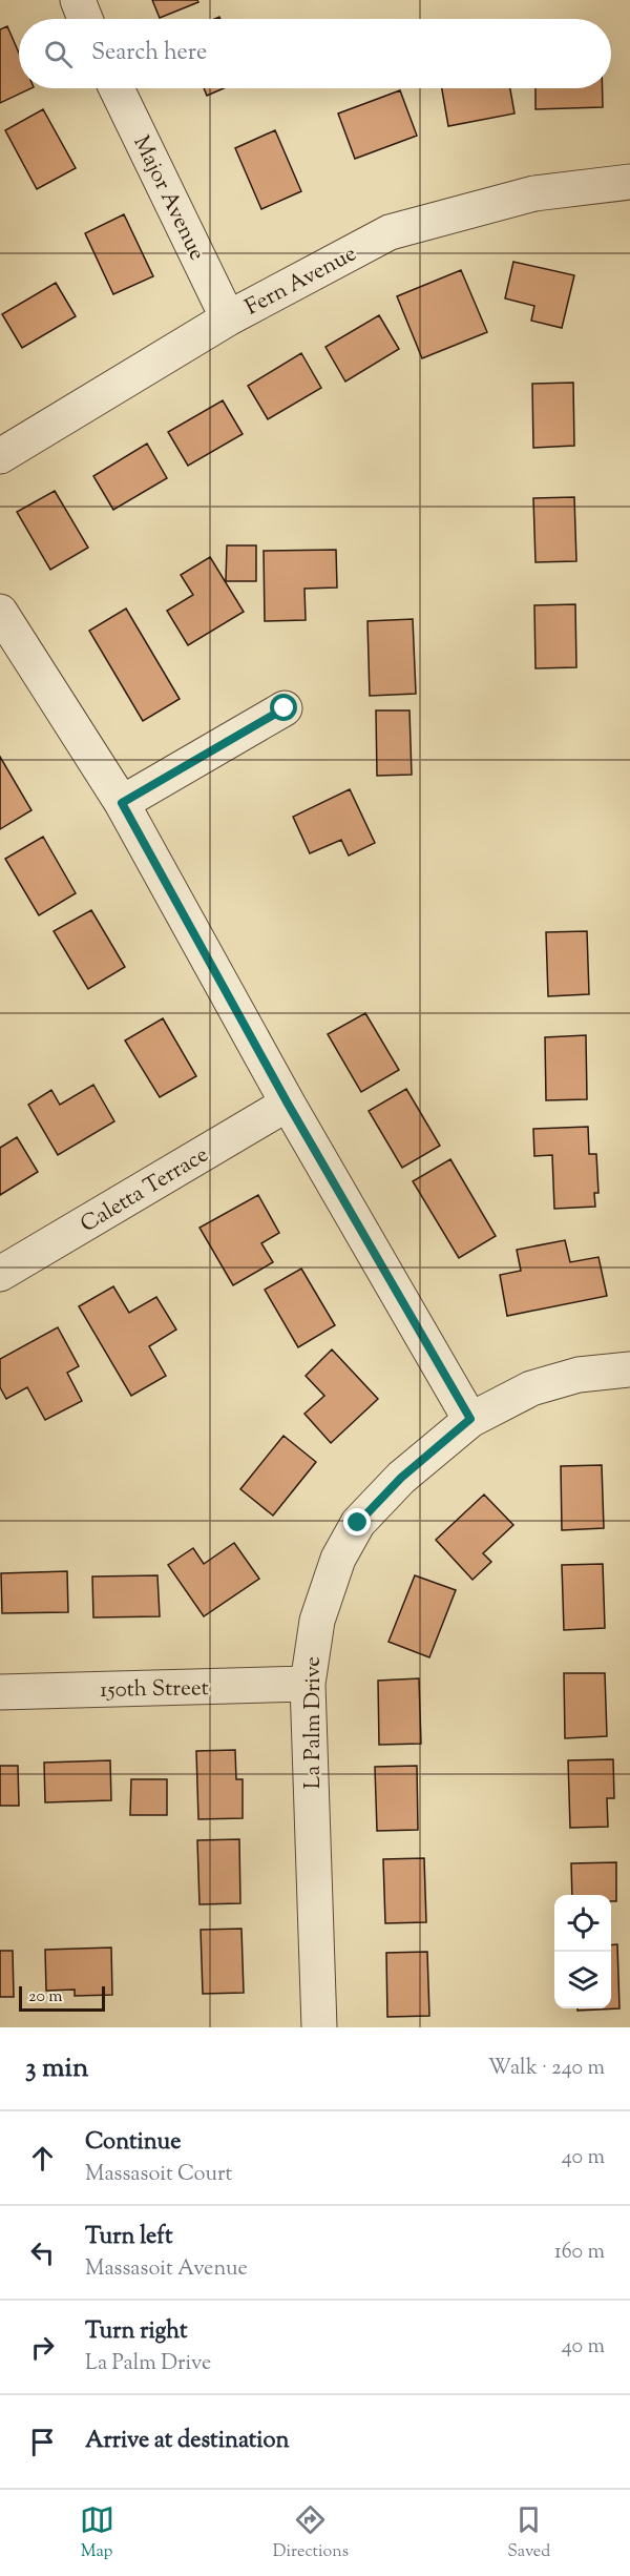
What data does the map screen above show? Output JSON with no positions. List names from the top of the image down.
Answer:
{
  "streets": {
    "street": [
      "Major Avenue",
      "Fern Avenue",
      "Caletta Terrace",
      "150th Street",
      "La Palm Drive"
    ]
  },
  "crossings": [
    ["Major Avenue", "Fern Avenue"],
    ["150th Street", "La Palm Drive"]
  ],
  "scale_bar": "20 m",
  "page": {
    "search": "Search here",
    "scale": "20 m",
    "heading": ["3 min", "Walk · 240 m"],
    "list": [
      ["Continue", "Massasoit Court", "40 m"],
      ["Turn left", "Massasoit Avenue", "160 m"],
      ["Turn right", "La Palm Drive", "40 m"],
      "Arrive at destination"
    ],
    "nav": ["Map", "Directions", "Saved"]
  }
}
